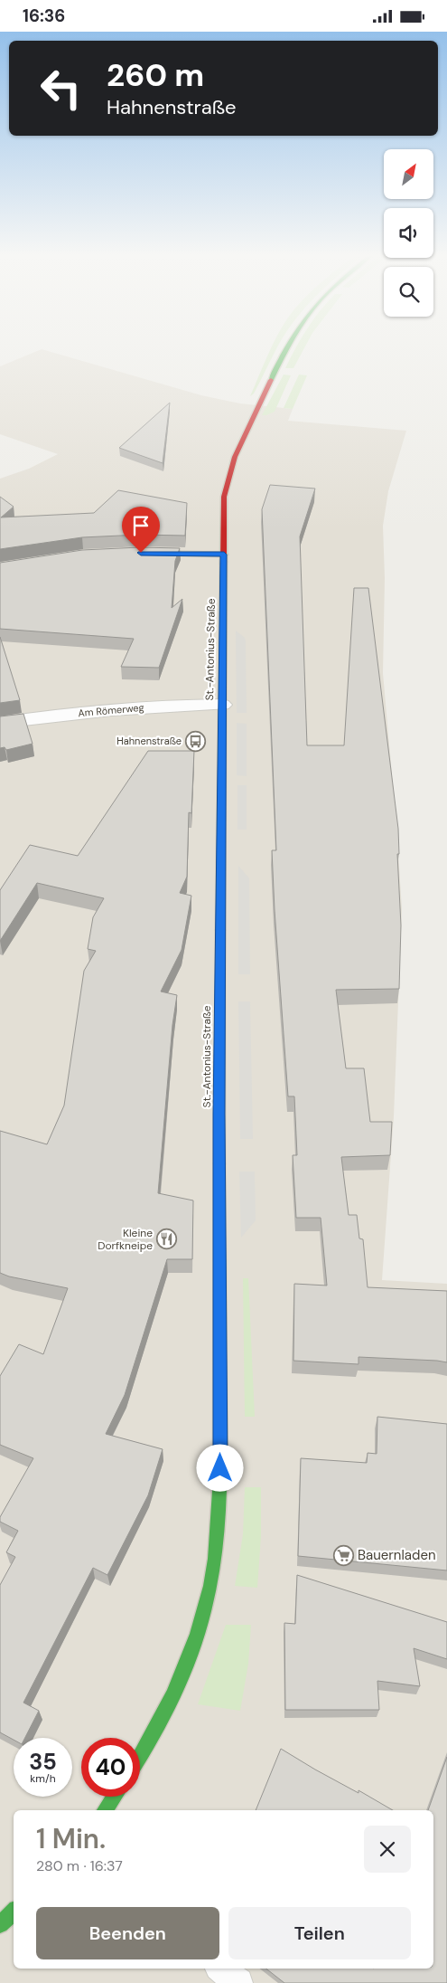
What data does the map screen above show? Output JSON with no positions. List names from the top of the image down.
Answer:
{
  "streets": {
    "street": ["St.-Antonius-Straße", "Am Römerweg"]
  },
  "crossings": [
    ["St.-Antonius-Straße", "Am Römerweg"]
  ],
  "places": {
    "bus stop": ["Hahnenstraße"],
    "restaurant": ["Kleine Dorfkneipe"],
    "supermarket": ["Bauernladen"]
  },
  "north": "top right",
  "page": {
    "status": "16:36",
    "turn": ["260 m", "Hahnenstraße"],
    "speed": "35 km/h",
    "limit": "40",
    "heading": ["1 Min.", "280 m · 16:37"],
    "buttons": ["Beenden", "Teilen"]
  }
}
